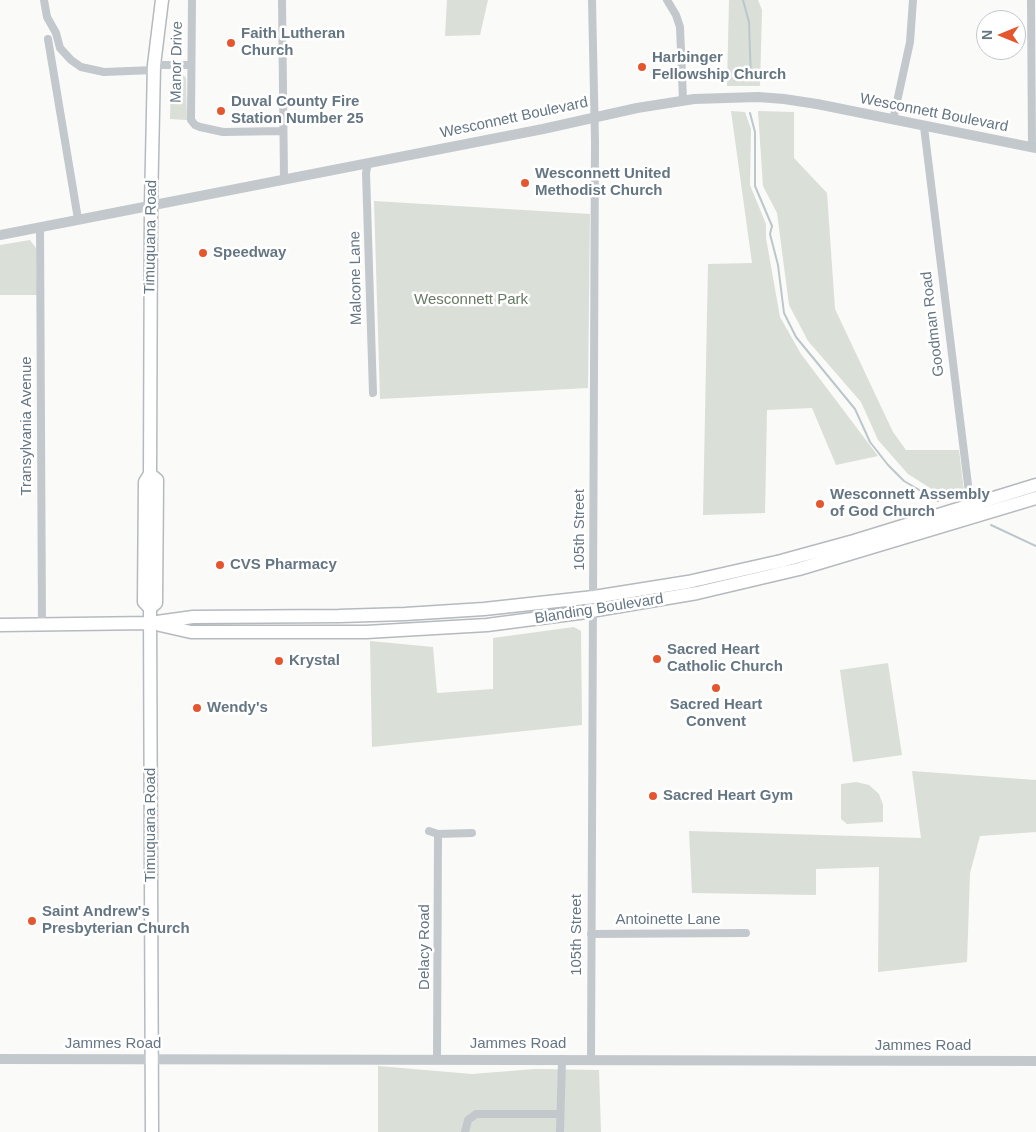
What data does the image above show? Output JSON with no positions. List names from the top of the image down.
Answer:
{
  "streets": {
    "main road": ["Timuquana Road", "Blanding Boulevard"],
    "street": [
      "Manor Drive",
      "Wesconnett Boulevard",
      "Malcone Lane",
      "Goodman Road",
      "Transylvania Avenue",
      "105th Street",
      "Antoinette Lane",
      "Delacy Road",
      "Jammes Road"
    ]
  },
  "crossings": [
    ["Wesconnett Boulevard", "Timuquana Road"],
    ["Wesconnett Boulevard", "Malcone Lane"],
    ["Wesconnett Boulevard", "Goodman Road"],
    ["Wesconnett Boulevard", "Transylvania Avenue"],
    ["Wesconnett Boulevard", "105th Street"],
    ["Timuquana Road", "Blanding Boulevard"],
    ["Timuquana Road", "Jammes Road"],
    ["Goodman Road", "Blanding Boulevard"],
    ["Transylvania Avenue", "Blanding Boulevard"],
    ["105th Street", "Blanding Boulevard"],
    ["105th Street", "Antoinette Lane"],
    ["105th Street", "Jammes Road"],
    ["Delacy Road", "Jammes Road"]
  ],
  "parks": ["Wesconnett Park"],
  "places": [
    "Faith Lutheran Church",
    "Harbinger Fellowship Church",
    "Duval County Fire Station Number 25",
    "Wesconnett United Methodist Church",
    "Speedway",
    "Wesconnett Assembly of God Church",
    "CVS Pharmacy",
    "Sacred Heart Catholic Church",
    "Krystal",
    "Sacred Heart Convent",
    "Wendy's",
    "Sacred Heart Gym",
    "Saint Andrew's Presbyterian Church"
  ],
  "north": "left"
}
